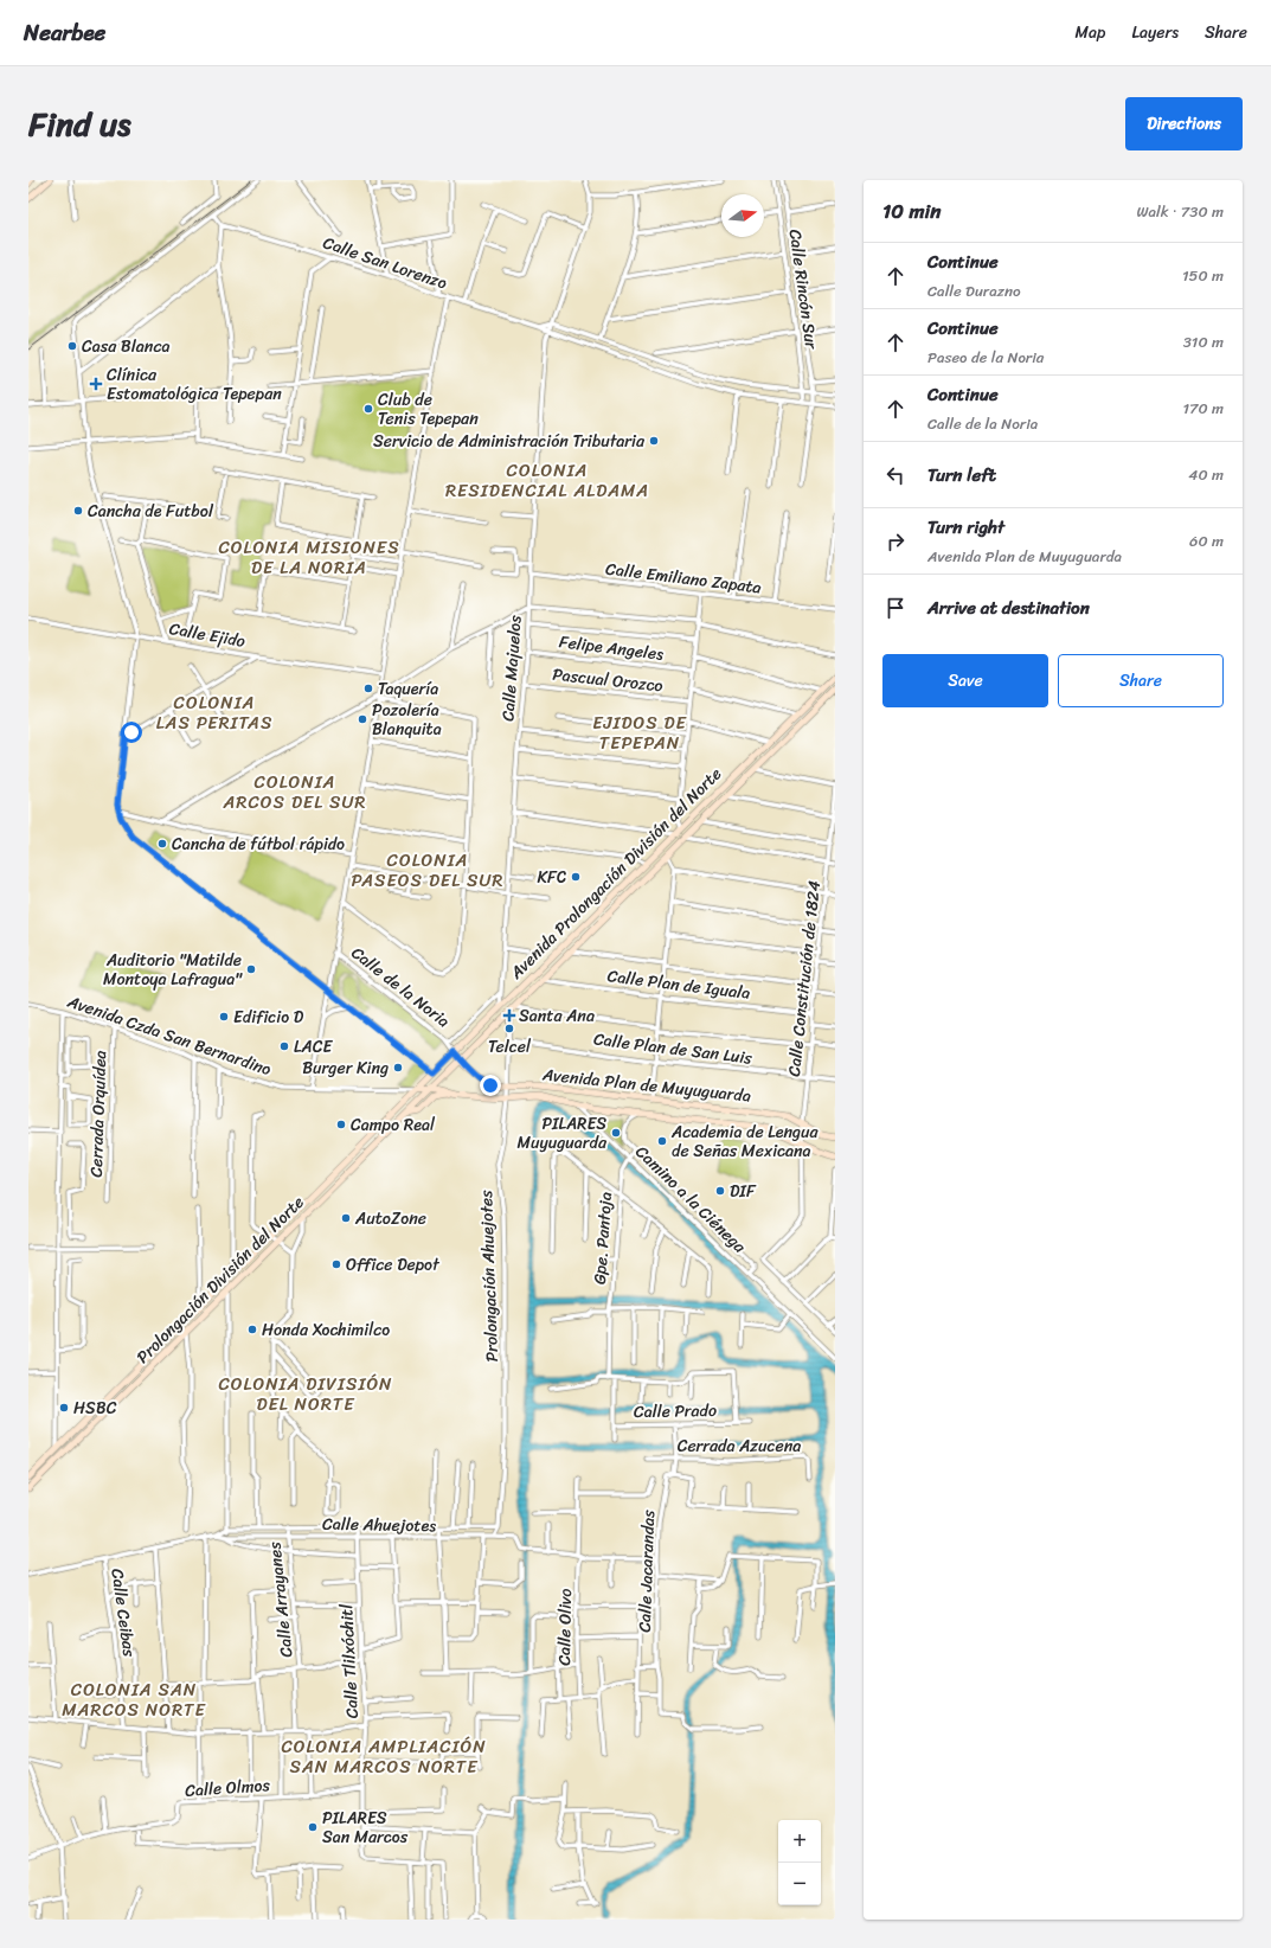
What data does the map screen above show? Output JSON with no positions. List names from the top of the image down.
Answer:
{
  "streets": {
    "main road": ["Avenida Prolongación División del Norte", "Avenida Plan de Muyuguarda", "Prolongación División del Norte"],
    "street": [
      "Calle San Lorenzo",
      "Calle Rincón Sur",
      "Calle Emiliano Zapata",
      "Calle Ejido",
      "Felipe Angeles",
      "Calle Majuelos",
      "Pascual Orozco",
      "Calle Constitución de 1824",
      "Calle Plan de Iguala",
      "Calle de la Noria",
      "Avenida Czda San Bernardino",
      "Calle Plan de San Luis",
      "Cerrada Orquídea",
      "Camino a la Ciénega",
      "Gpe. Pantoja",
      "Prolongación Ahuejotes",
      "Calle Prado",
      "Cerrada Azucena",
      "Calle Ahuejotes",
      "Calle Jacarandas",
      "Calle Arrayanes",
      "Calle Ceibas",
      "Calle Olivo",
      "Calle Tlilxóchitl",
      "Calle Olmos"
    ]
  },
  "crossings": [
    ["Calle San Lorenzo", "Calle Rincón Sur"],
    ["Calle San Lorenzo", "Calle Majuelos"],
    ["Calle Emiliano Zapata", "Calle Majuelos"],
    ["Felipe Angeles", "Calle Majuelos"],
    ["Calle Majuelos", "Pascual Orozco"],
    ["Calle Majuelos", "Avenida Prolongación División del Norte"],
    ["Avenida Prolongación División del Norte", "Calle Plan de Iguala"],
    ["Avenida Prolongación División del Norte", "Calle de la Noria"],
    ["Avenida Prolongación División del Norte", "Avenida Czda San Bernardino"],
    ["Avenida Prolongación División del Norte", "Avenida Plan de Muyuguarda"],
    ["Avenida Prolongación División del Norte", "Prolongación Ahuejotes"],
    ["Avenida Prolongación División del Norte", "Prolongación División del Norte"],
    ["Calle Constitución de 1824", "Calle Plan de Iguala"],
    ["Calle Constitución de 1824", "Calle Plan de San Luis"],
    ["Calle Constitución de 1824", "Avenida Plan de Muyuguarda"],
    ["Calle de la Noria", "Avenida Plan de Muyuguarda"],
    ["Avenida Czda San Bernardino", "Avenida Plan de Muyuguarda"],
    ["Avenida Czda San Bernardino", "Cerrada Orquídea"],
    ["Avenida Czda San Bernardino", "Prolongación División del Norte"],
    ["Calle Plan de San Luis", "Prolongación Ahuejotes"],
    ["Avenida Plan de Muyuguarda", "Camino a la Ciénega"],
    ["Avenida Plan de Muyuguarda", "Prolongación Ahuejotes"],
    ["Avenida Plan de Muyuguarda", "Prolongación División del Norte"],
    ["Camino a la Ciénega", "Gpe. Pantoja"],
    ["Prolongación Ahuejotes", "Calle Ahuejotes"],
    ["Calle Prado", "Calle Jacarandas"],
    ["Cerrada Azucena", "Calle Jacarandas"],
    ["Calle Ahuejotes", "Calle Jacarandas"],
    ["Calle Ahuejotes", "Calle Arrayanes"],
    ["Calle Ahuejotes", "Calle Ceibas"],
    ["Calle Ahuejotes", "Calle Olivo"],
    ["Calle Ahuejotes", "Calle Tlilxóchitl"],
    ["Calle Tlilxóchitl", "Calle Olmos"]
  ],
  "districts": [
    "COLONIA RESIDENCIAL ALDAMA",
    "COLONIA MISIONES DE LA NORIA",
    "COLONIA LAS PERITAS",
    "EJIDOS DE TEPEPAN",
    "COLONIA ARCOS DEL SUR",
    "COLONIA PASEOS DEL SUR",
    "COLONIA DIVISIÓN DEL NORTE",
    "COLONIA SAN MARCOS NORTE",
    "COLONIA AMPLIACIÓN SAN MARCOS NORTE"
  ],
  "places": {
    "other": [
      "Casa Blanca",
      "Club de Tenis Tepepan",
      "Servicio de Administración Tributaria",
      "Cancha de Futbol",
      "Taquería",
      "Pozolería Blanquita",
      "Cancha de fútbol rápido",
      "KFC",
      "Auditorio \"Matilde Montoya Lafragua\"",
      "Edificio D",
      "Telcel",
      "LACE",
      "Burger King",
      "Campo Real",
      "PILARES Muyuguarda",
      "Academia de Lengua de Señas Mexicana",
      "DIF",
      "AutoZone",
      "Office Depot",
      "Honda Xochimilco",
      "HSBC",
      "PILARES San Marcos"
    ],
    "health": ["Clínica Estomatológica Tepepan", "Santa Ana"]
  },
  "north": "right",
  "page": {
    "header": "Nearbee",
    "nav": ["Map", "Layers", "Share"],
    "title": "Find us",
    "buttons": [
      "Directions",
      ["Save", "Share"]
    ],
    "heading": ["10 min", "Walk · 730 m"],
    "list": [
      ["Continue", "Calle Durazno", "150 m"],
      ["Continue", "Paseo de la Noria", "310 m"],
      ["Continue", "Calle de la Noria", "170 m"],
      ["Turn left", "40 m"],
      ["Turn right", "Avenida Plan de Muyuguarda", "60 m"],
      "Arrive at destination"
    ],
    "map_buttons": ["+", "−"]
  }
}
